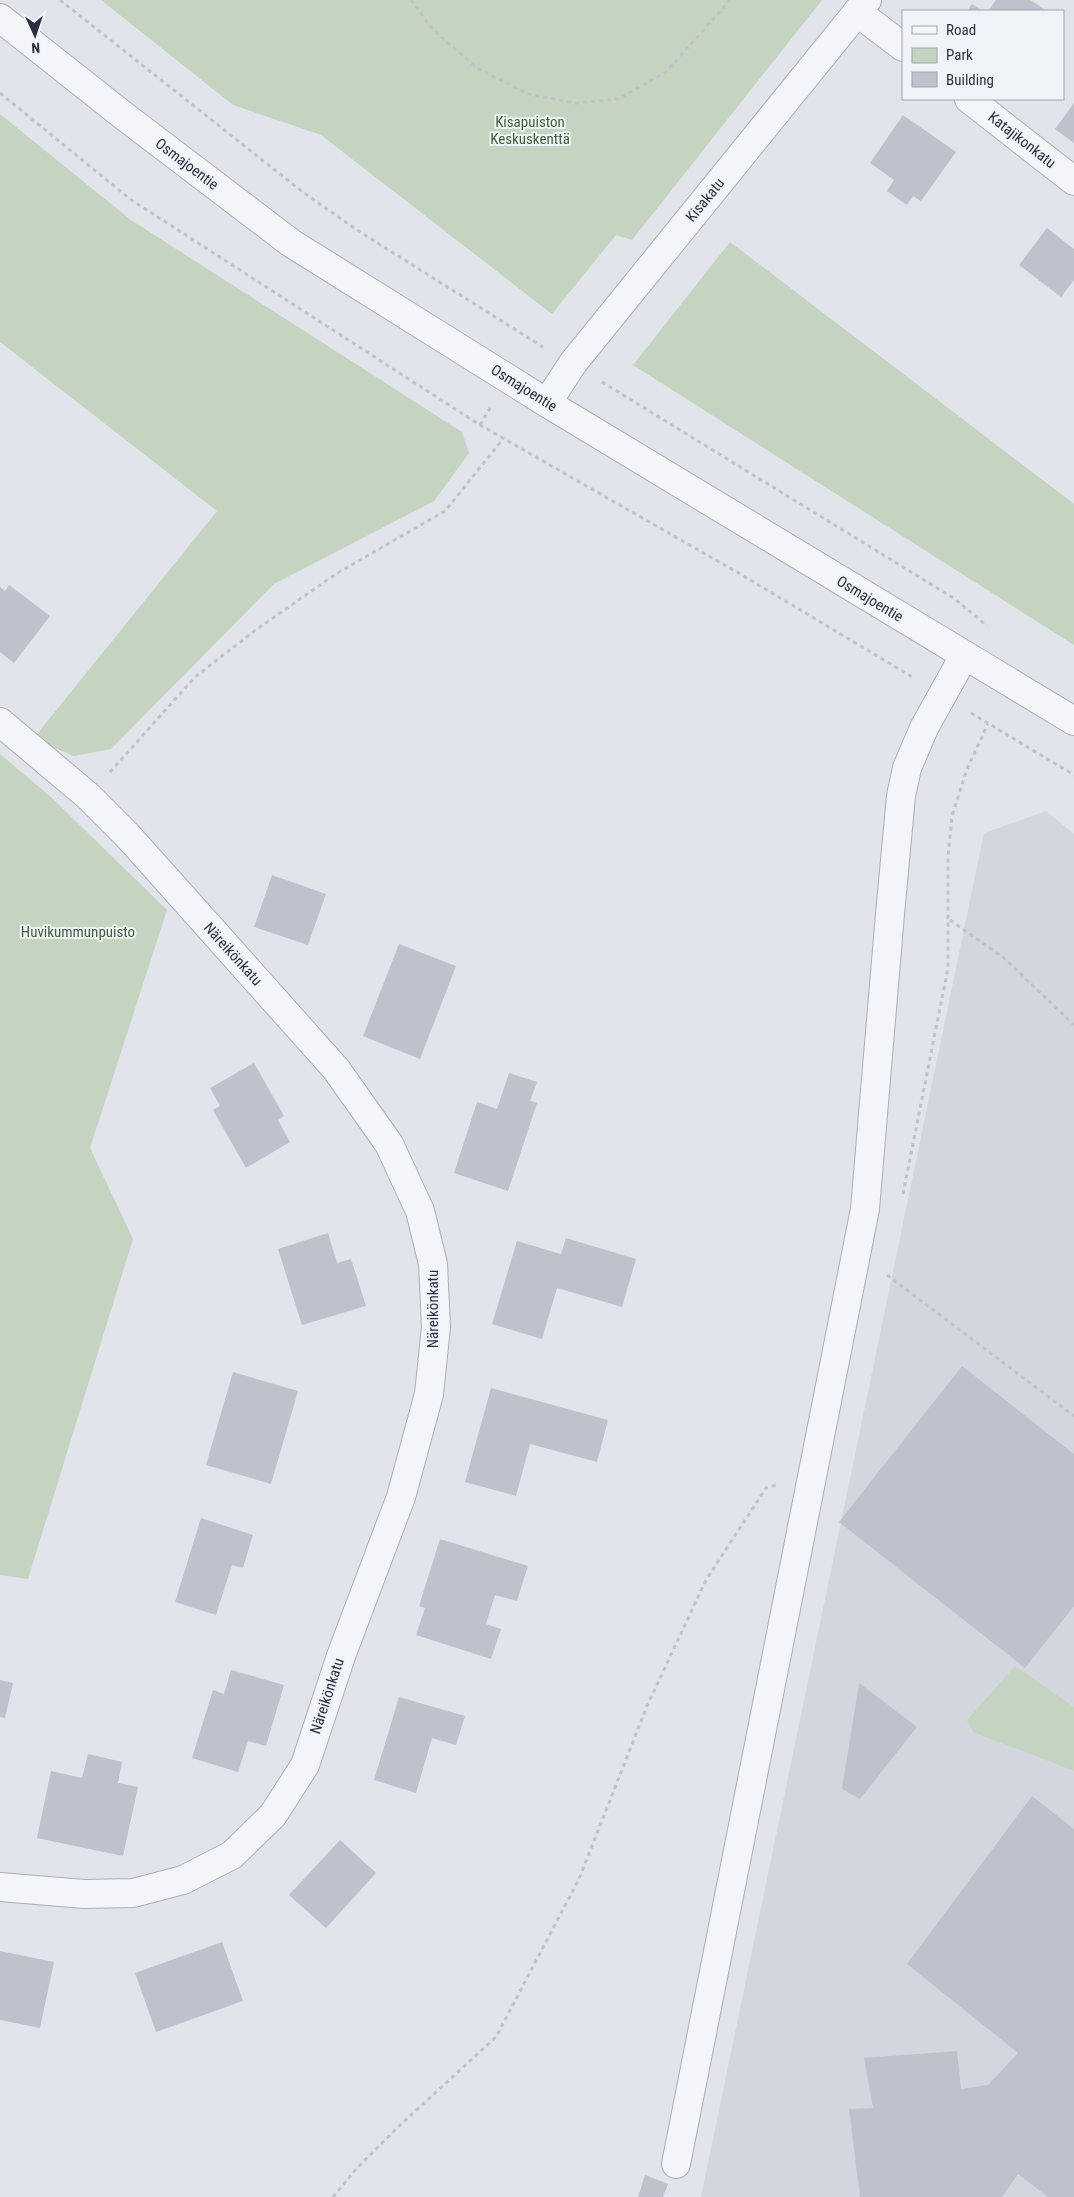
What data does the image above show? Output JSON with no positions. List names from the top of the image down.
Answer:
{
  "streets": {
    "street": [
      "Katajikonkatu",
      "Osmajoentie",
      "Kisakatu",
      "Näreikönkatu"
    ]
  },
  "crossings": [
    ["Osmajoentie", "Kisakatu"]
  ],
  "parks": ["Kisapuiston Keskuskenttä", "Huvikummunpuisto"],
  "legend": ["Road", "Park", "Building"],
  "north": "bottom"
}
